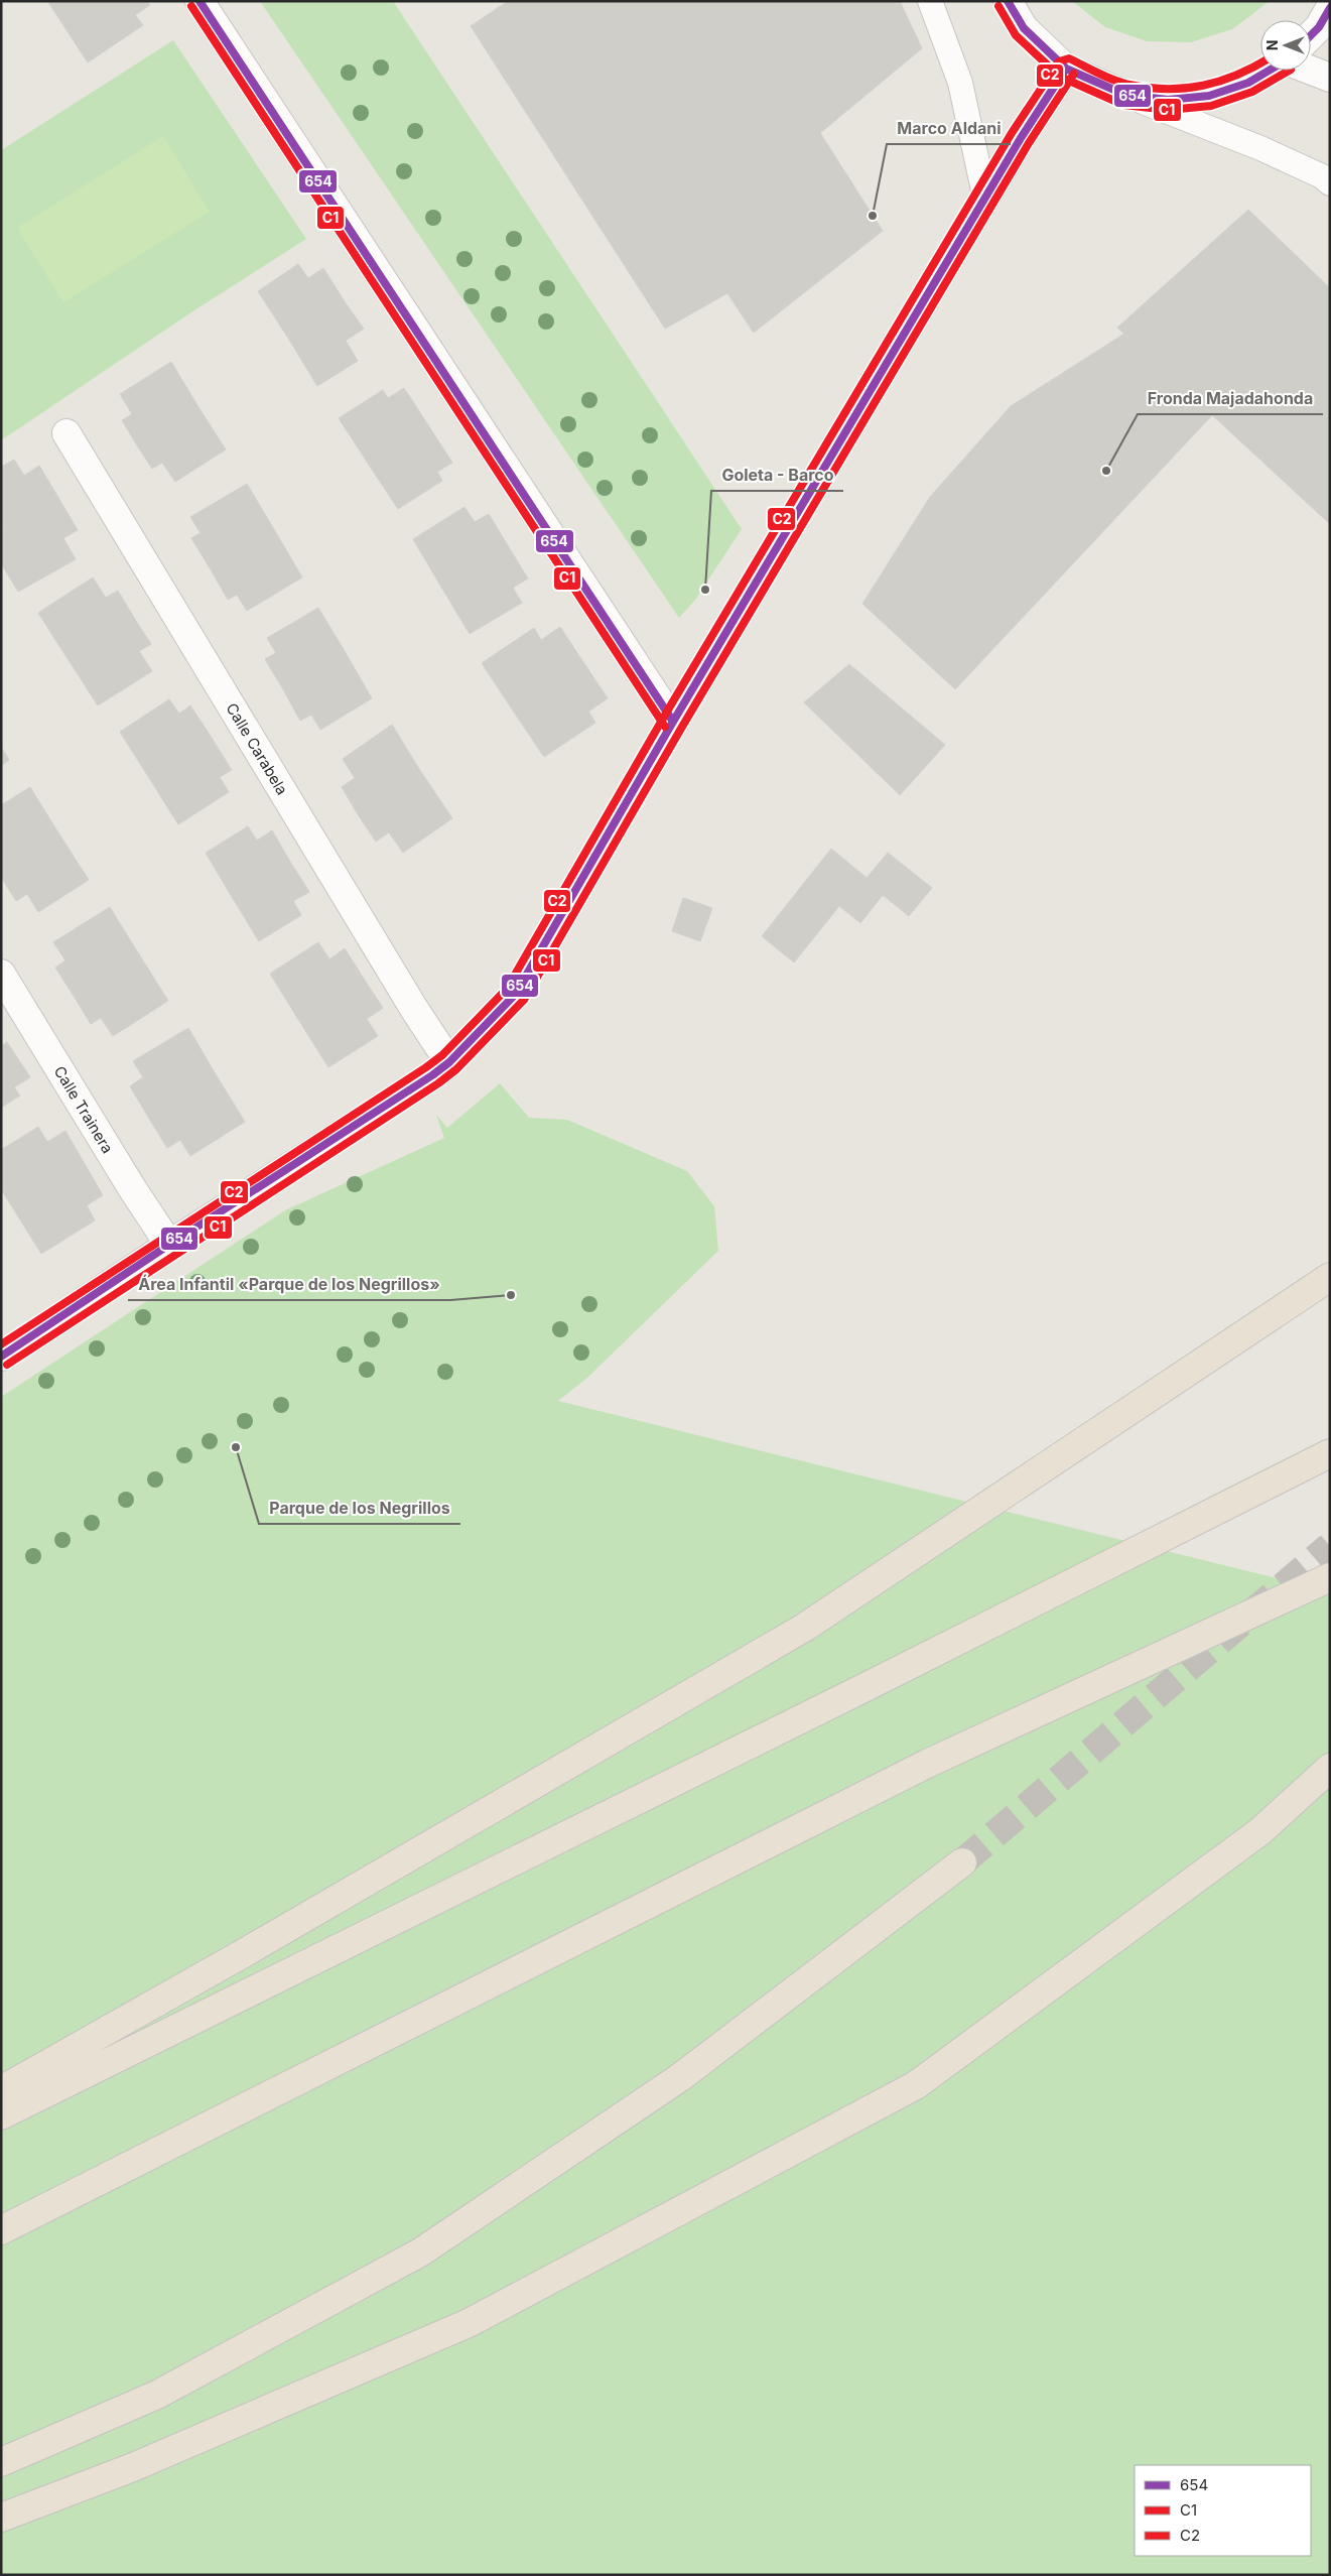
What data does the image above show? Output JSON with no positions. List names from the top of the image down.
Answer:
{
  "streets": {
    "street": ["Calle Carabela", "Calle Trainera"]
  },
  "places": [
    "Marco Aldani",
    "Fronda Majadahonda",
    "Goleta - Barco",
    "Área Infantil «Parque de los Negrillos»",
    "Parque de los Negrillos"
  ],
  "lines": ["transit line 654", "transit line C1", "transit line C2"],
  "legend": ["654", "C1", "C2"],
  "north": "left"
}
